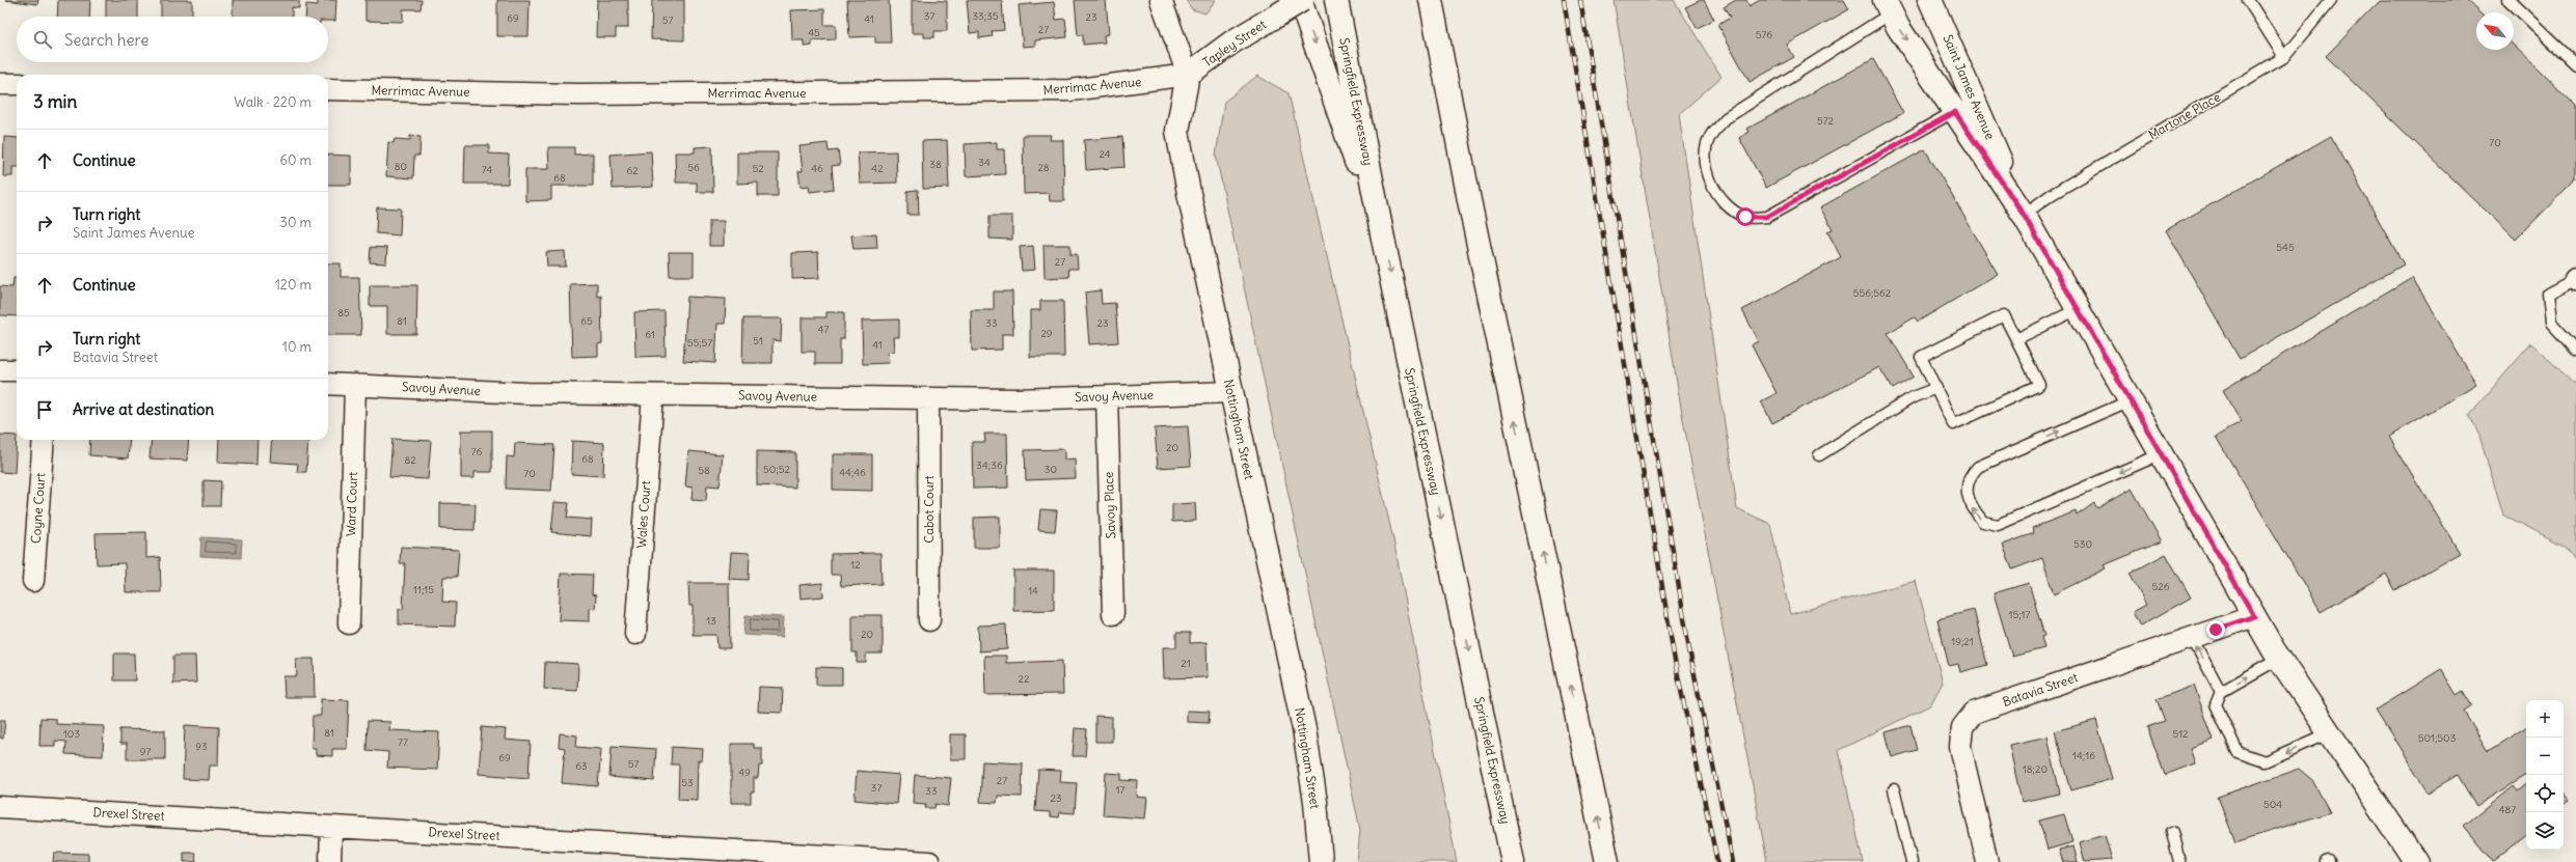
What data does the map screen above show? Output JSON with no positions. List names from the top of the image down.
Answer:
{
  "streets": {
    "main road": [
      "Tapley Street",
      "Saint James Avenue",
      "Springfield Expressway",
      "Nottingham Street"
    ],
    "street": [
      "Merrimac Avenue",
      "Savoy Avenue",
      "Ward Court",
      "Savoy Place",
      "Coyne Court",
      "Cabot Court",
      "Wales Court",
      "Batavia Street",
      "Drexel Street"
    ],
    "lane": ["Martone Place"]
  },
  "crossings": [
    ["Tapley Street", "Merrimac Avenue"],
    ["Tapley Street", "Nottingham Street"],
    ["Merrimac Avenue", "Nottingham Street"],
    ["Saint James Avenue", "Martone Place"],
    ["Savoy Avenue", "Nottingham Street"],
    ["Savoy Avenue", "Ward Court"],
    ["Savoy Avenue", "Savoy Place"],
    ["Savoy Avenue", "Cabot Court"],
    ["Savoy Avenue", "Wales Court"]
  ],
  "house_numbers": [
    "37",
    "33;35",
    "23",
    "69",
    "41",
    "57",
    "27",
    "45",
    "576",
    "572",
    "70",
    "24",
    "34",
    "38",
    "80",
    "56",
    "28",
    "52",
    "46",
    "42",
    "74",
    "62",
    "68",
    "545",
    "27",
    "556;562",
    "85",
    "81",
    "65",
    "33",
    "23",
    "47",
    "29",
    "61",
    "51",
    "55;57",
    "41",
    "20",
    "76",
    "68",
    "82",
    "34;36",
    "50;52",
    "30",
    "58",
    "44;46",
    "70",
    "530",
    "12",
    "526",
    "11;15",
    "14",
    "15;17",
    "13",
    "20",
    "19;21",
    "21",
    "22",
    "81",
    "103",
    "512",
    "501;503",
    "77",
    "93",
    "97",
    "14;16",
    "69",
    "57",
    "63",
    "18;20",
    "49",
    "27",
    "53",
    "37",
    "17",
    "33",
    "23",
    "504",
    "487"
  ],
  "north": "top left",
  "page": {
    "search": "Search here",
    "heading": ["3 min", "Walk · 220 m"],
    "list": [
      ["Continue", "60 m"],
      ["Turn right", "Saint James Avenue", "30 m"],
      ["Continue", "120 m"],
      ["Turn right", "Batavia Street", "10 m"],
      "Arrive at destination"
    ],
    "map_buttons": ["+", "−"]
  }
}
